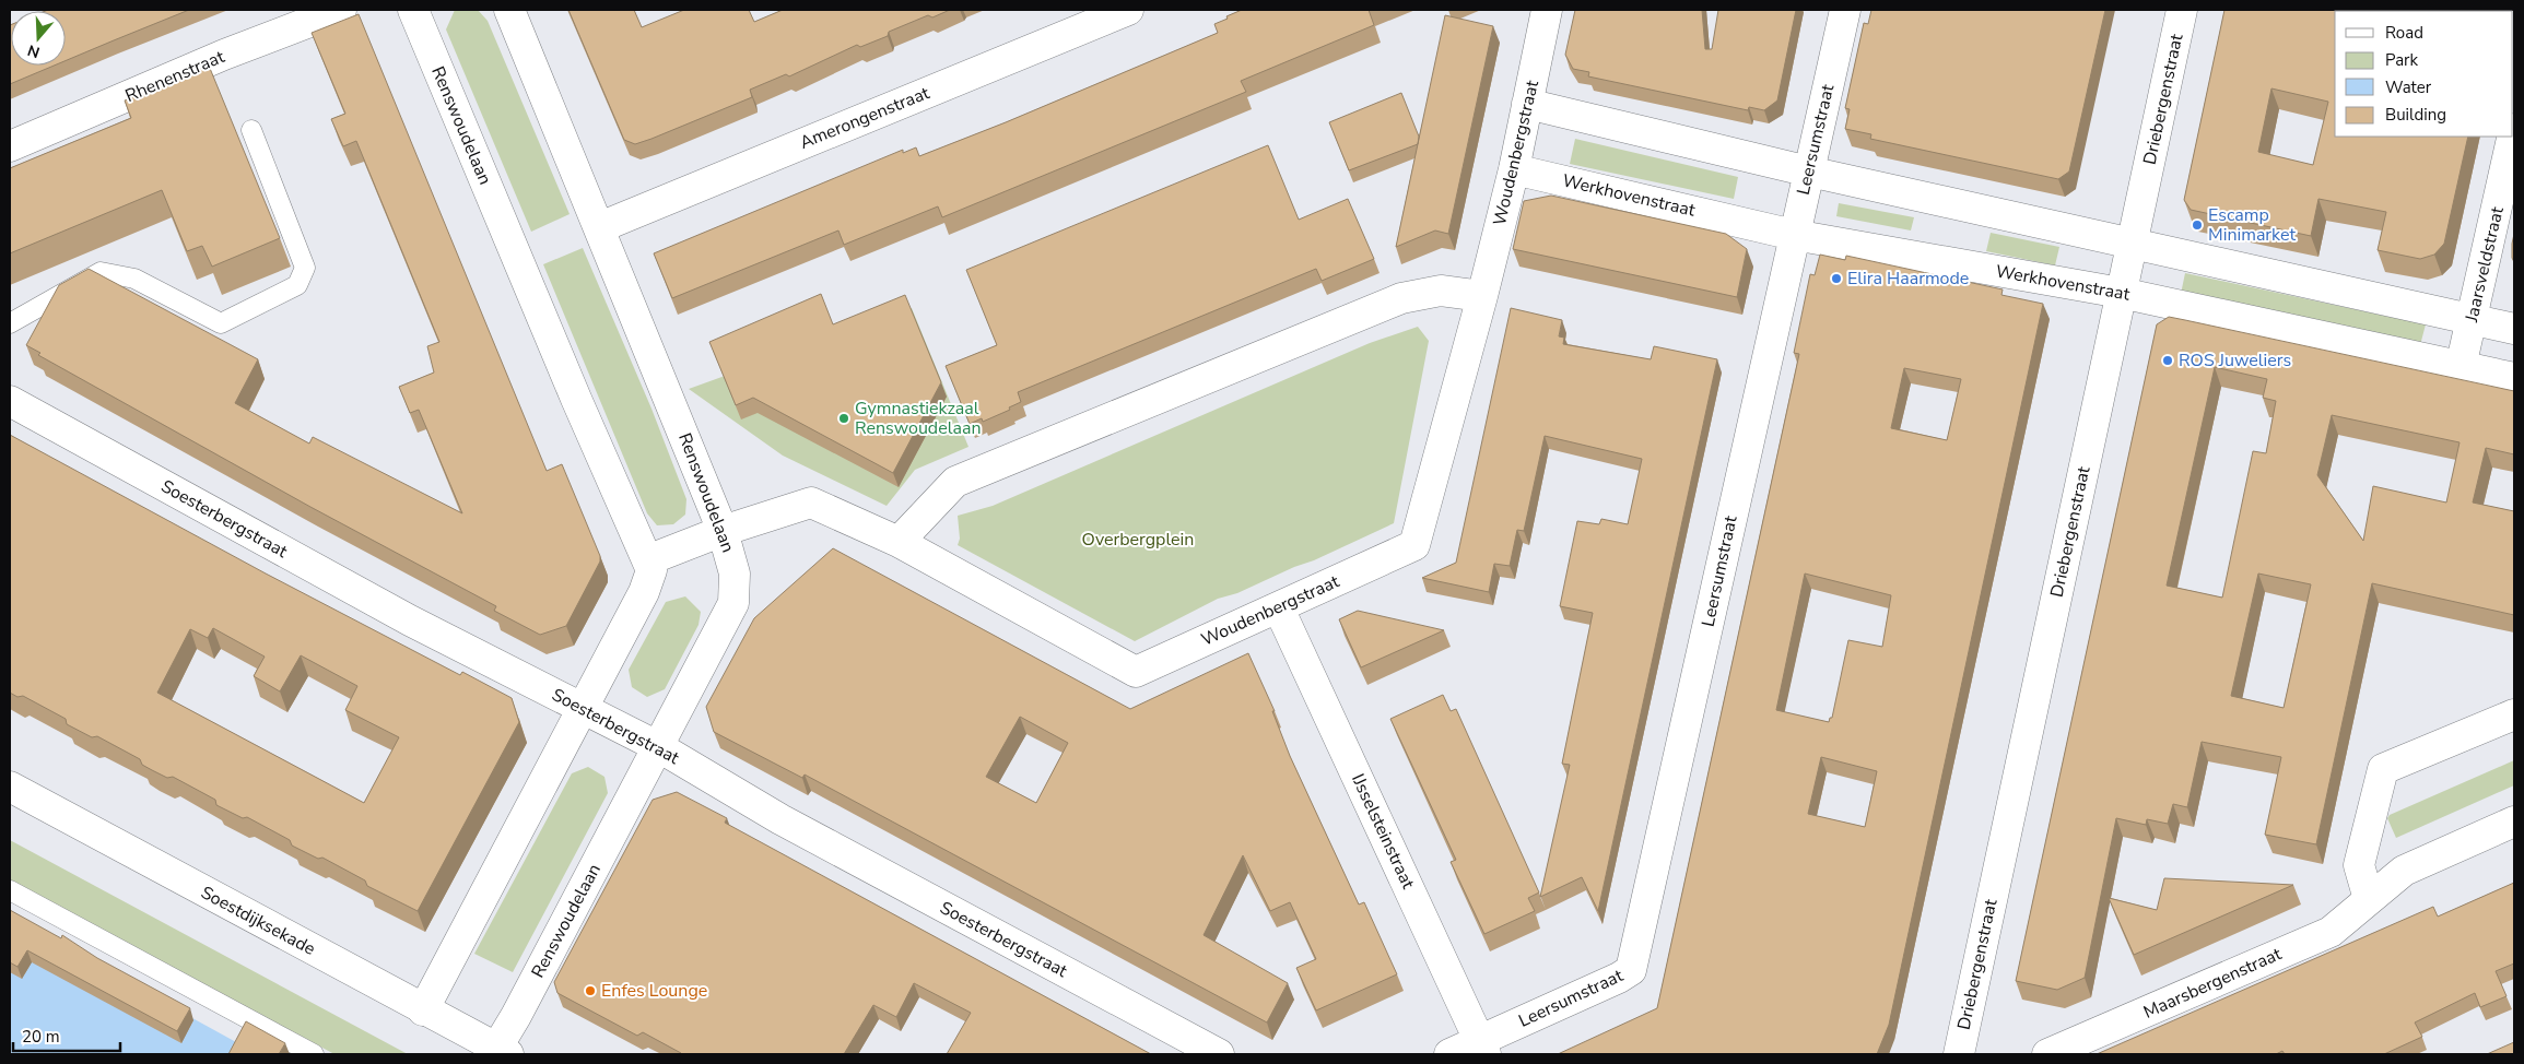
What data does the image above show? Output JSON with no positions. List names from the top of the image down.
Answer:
{
  "streets": {
    "street": [
      "Rhenenstraat",
      "Driebergenstraat",
      "Amerongenstraat",
      "Renswoudelaan",
      "Leersumstraat",
      "Woudenbergstraat",
      "Werkhovenstraat",
      "Jaarsveldstraat",
      "Soesterbergstraat",
      "IJsselsteinstraat",
      "Soestdijksekade",
      "Maarsbergenstraat"
    ]
  },
  "crossings": [
    ["Driebergenstraat", "Werkhovenstraat"],
    ["Amerongenstraat", "Renswoudelaan"],
    ["Renswoudelaan", "Woudenbergstraat"],
    ["Renswoudelaan", "Soesterbergstraat"],
    ["Renswoudelaan", "Soestdijksekade"],
    ["Leersumstraat", "Werkhovenstraat"],
    ["Leersumstraat", "IJsselsteinstraat"],
    ["Woudenbergstraat", "Werkhovenstraat"],
    ["Woudenbergstraat", "IJsselsteinstraat"],
    ["Werkhovenstraat", "Jaarsveldstraat"]
  ],
  "parks": ["Overbergplein"],
  "places": [
    "Escamp Minimarket",
    "Elira Haarmode",
    "ROS Juweliers",
    "Gymnastiekzaal Renswoudelaan",
    "Enfes Lounge"
  ],
  "legend": [
    "Road",
    "Park",
    "Water",
    "Building"
  ],
  "scale_bar": "20 m",
  "north": "bottom"
}
